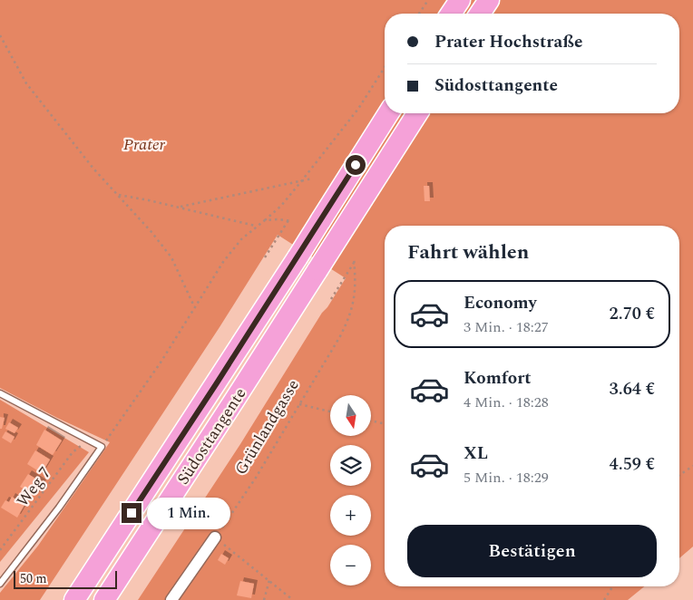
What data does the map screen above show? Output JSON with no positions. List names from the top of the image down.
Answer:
{
  "streets": {
    "highway": ["Südosttangente"],
    "path": ["Grünlandgasse", "Weg 7"]
  },
  "parks": ["Prater"],
  "scale_bar": "50 m",
  "north": "bottom",
  "page": {
    "banner": ["Prater Hochstraße", "Südosttangente"],
    "heading": "Fahrt wählen",
    "list": [
      {
        "name": "Economy",
        "note": "3 Min. · 18:27",
        "value": "2.70 €"
      },
      {
        "name": "Komfort",
        "note": "4 Min. · 18:28",
        "value": "3.64 €"
      },
      {
        "name": "XL",
        "note": "5 Min. · 18:29",
        "value": "4.59 €"
      }
    ],
    "map_buttons": ["+", "−"],
    "bubble": "1 Min.",
    "buttons": "Bestätigen",
    "scale": "50 m"
  }
}
